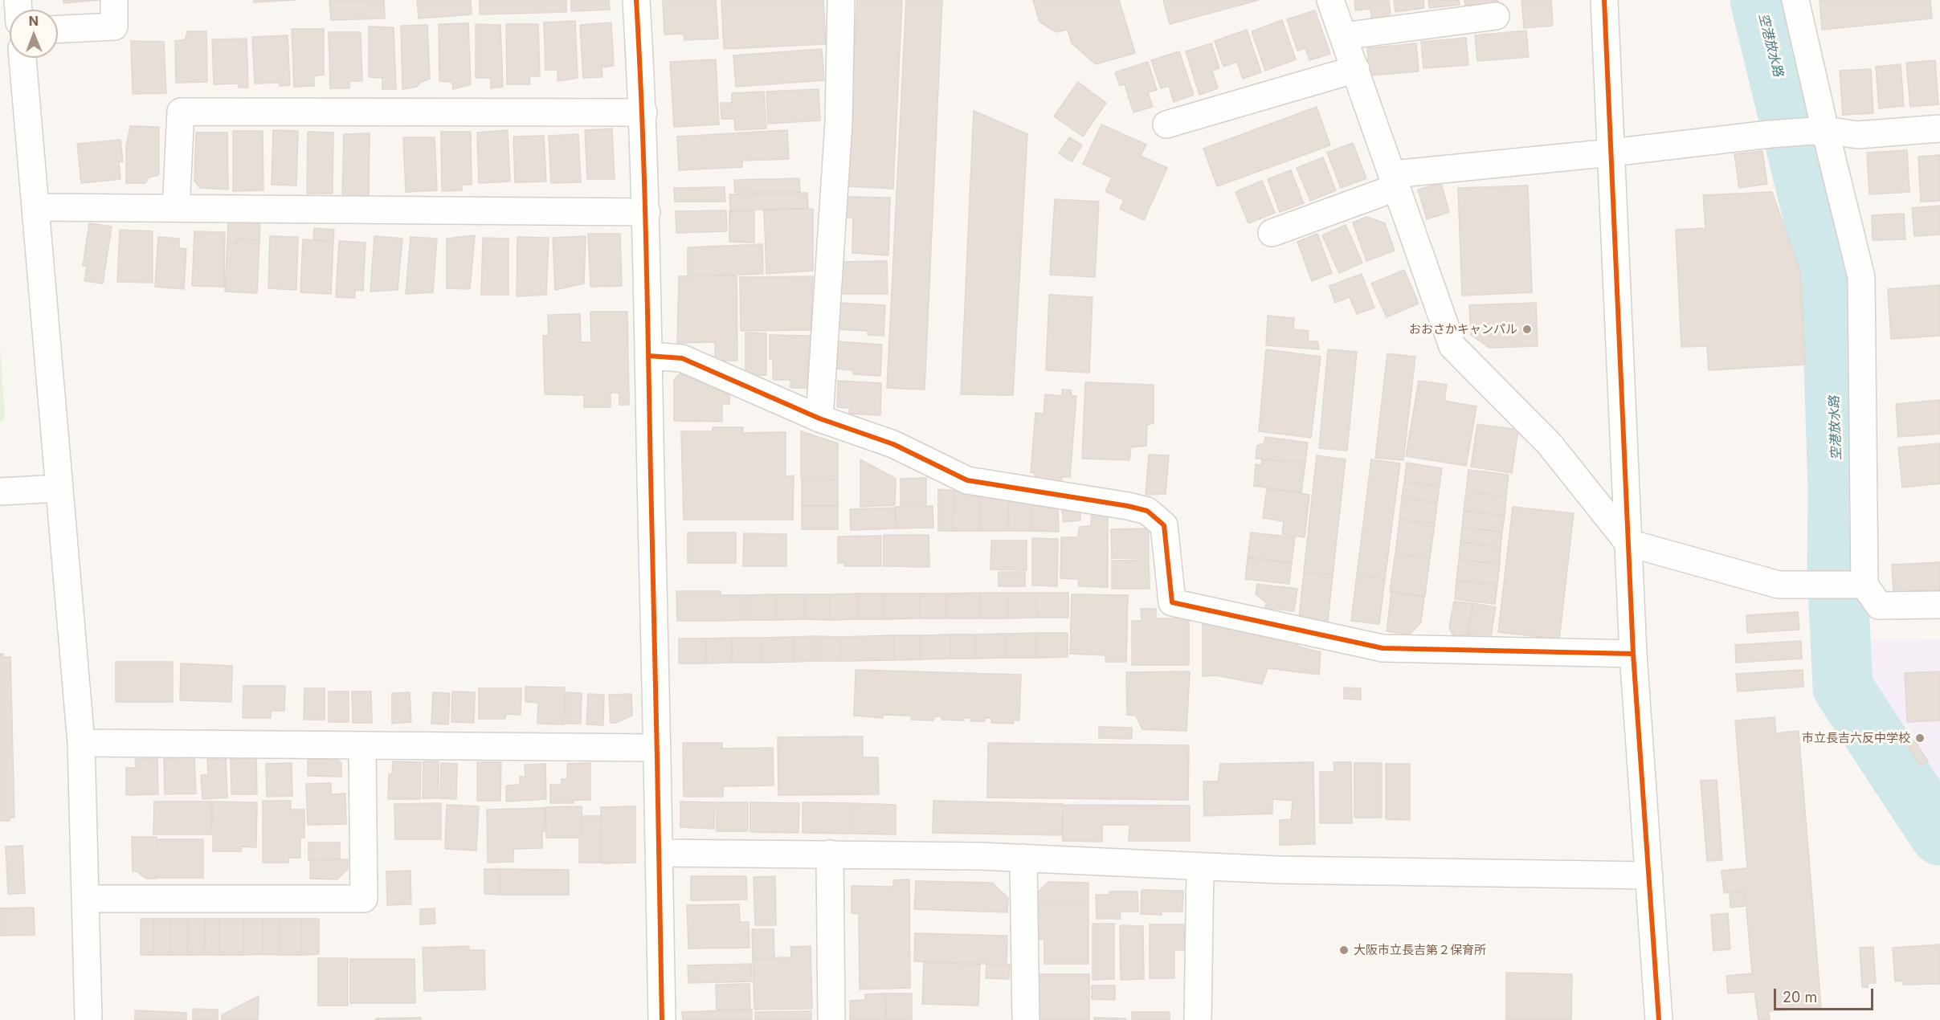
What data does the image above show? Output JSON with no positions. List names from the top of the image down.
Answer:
{
  "water": ["空港放水路"],
  "places": ["おおさかキャンパル", "市立長吉六反中学校", "大阪市立長吉第２保育所"],
  "scale_bar": "20 m",
  "north": "top"
}
